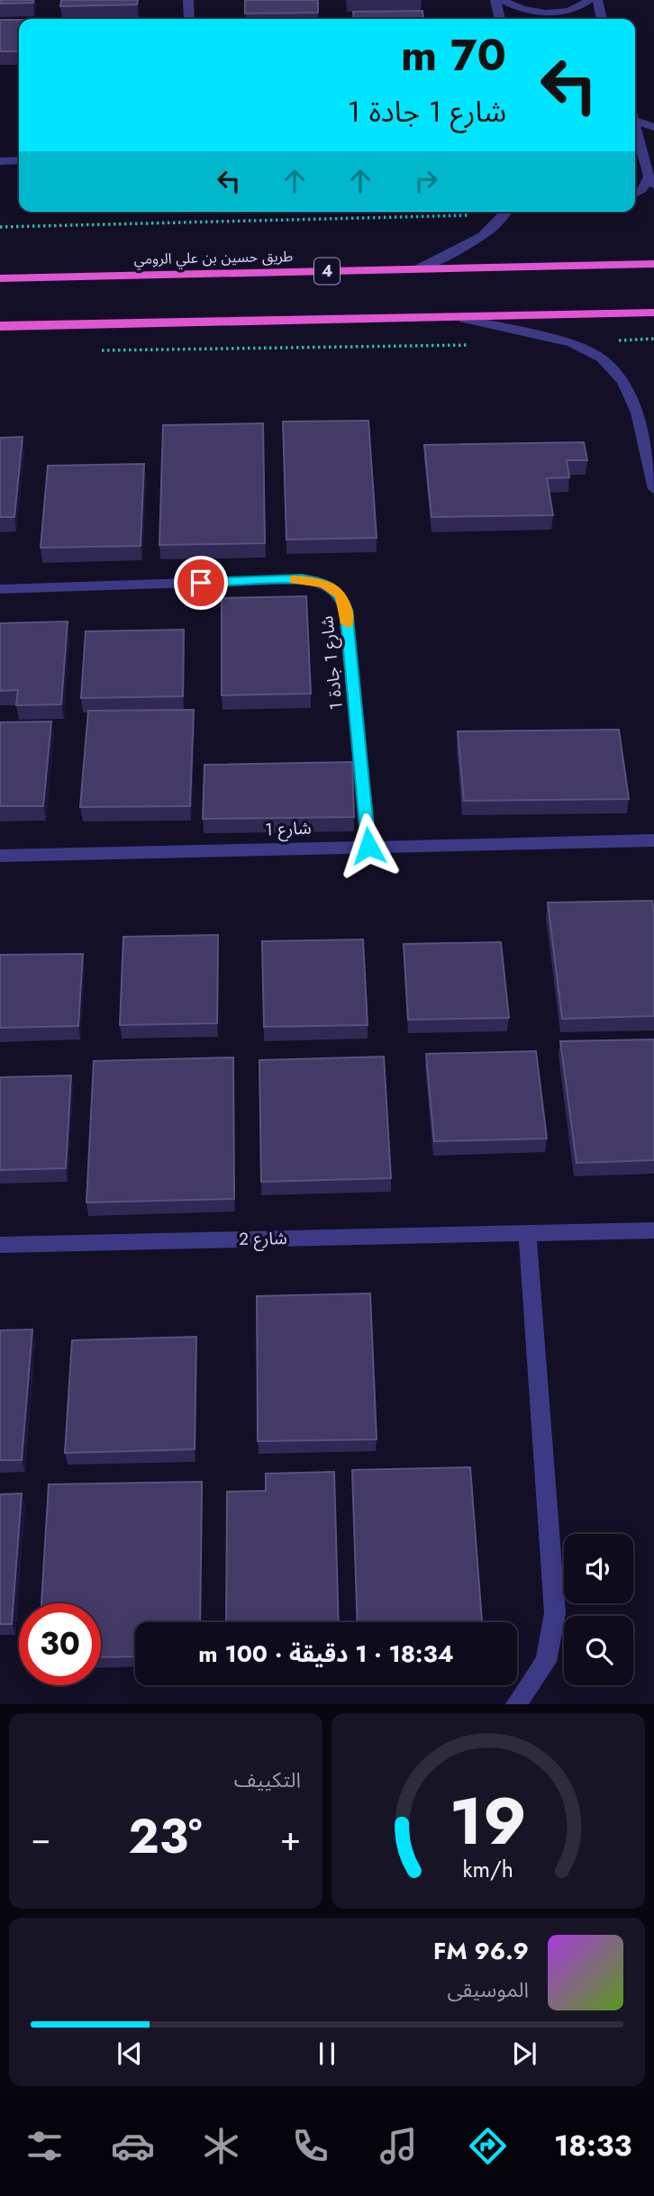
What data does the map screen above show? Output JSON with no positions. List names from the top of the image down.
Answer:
{
  "streets": {
    "highway": ["طريق حسين بن علي الرومي", "4"],
    "street": ["شارع 1 جادة 1", "شارع 1", "شارع 2"]
  },
  "crossings": [
    ["شارع 1 جادة 1", "شارع 1"]
  ],
  "page": {
    "turn": ["70 m", "شارع 1 جادة 1"],
    "limit": "30",
    "trip": "18:34 · 1 دقيقة · 100 m",
    "tile": "التكييف",
    "heat": ["−", "23°", "+"],
    "song": ["96.9 FM", "الموسيقى"],
    "tabs": "18:33",
    "gauge": ["19", "km/h"]
  }
}
